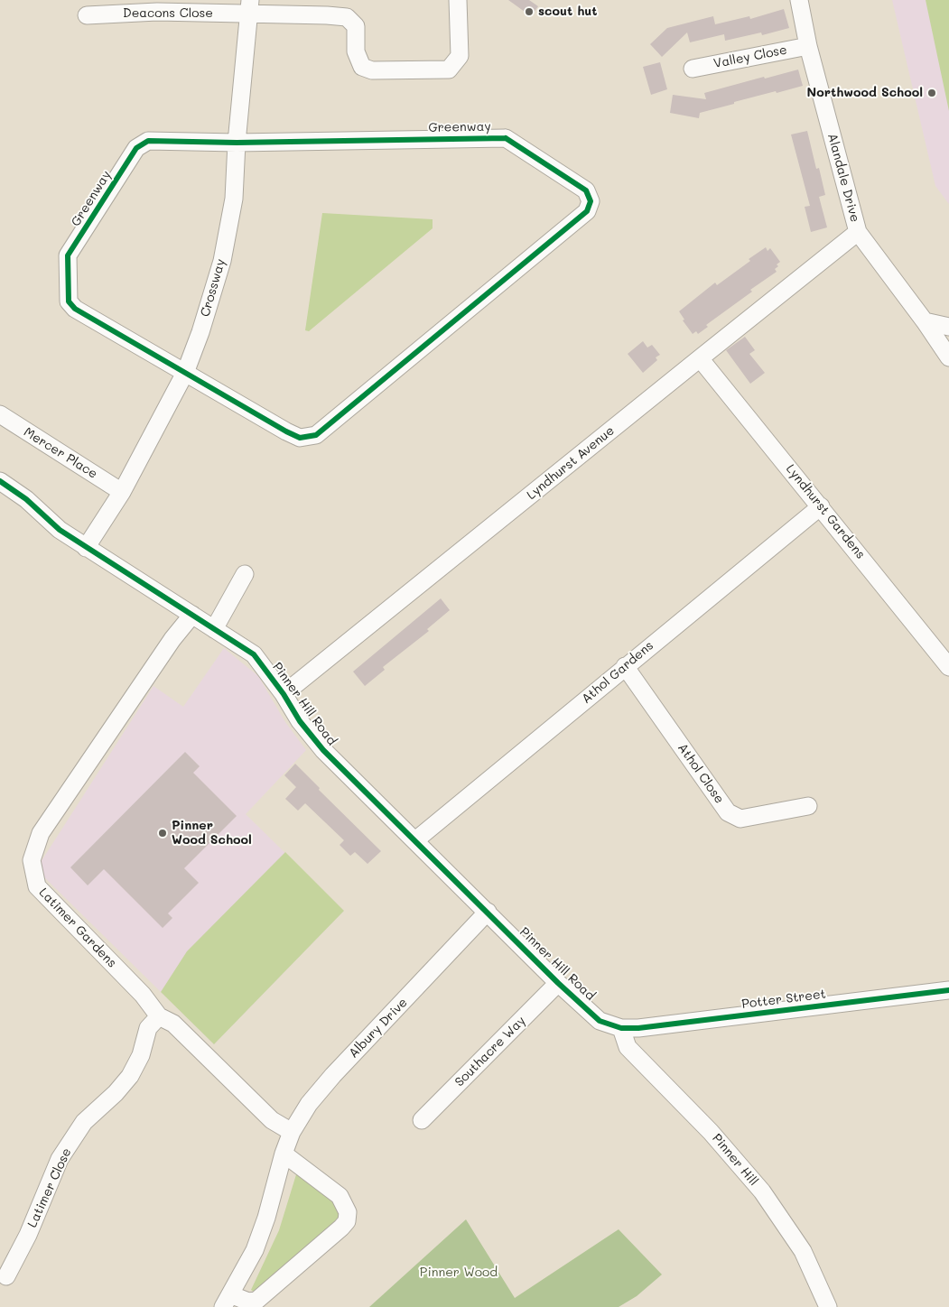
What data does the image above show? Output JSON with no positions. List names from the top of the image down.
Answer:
{
  "streets": {
    "street": [
      "Deacons Close",
      "Valley Close",
      "Greenway",
      "Alandale Drive",
      "Crossway",
      "Mercer Place",
      "Lyndhurst Avenue",
      "Lyndhurst Gardens",
      "Athol Gardens",
      "Pinner Hill Road",
      "Athol Close",
      "Latimer Gardens",
      "Potter Street",
      "Albury Drive",
      "Southacre Way",
      "Pinner Hill",
      "Latimer Close"
    ]
  },
  "crossings": [
    ["Deacons Close", "Crossway"],
    ["Valley Close", "Alandale Drive"],
    ["Greenway", "Crossway"],
    ["Alandale Drive", "Lyndhurst Avenue"],
    ["Crossway", "Mercer Place"],
    ["Crossway", "Pinner Hill Road"],
    ["Lyndhurst Avenue", "Lyndhurst Gardens"],
    ["Lyndhurst Avenue", "Pinner Hill Road"],
    ["Lyndhurst Gardens", "Athol Gardens"],
    ["Athol Gardens", "Pinner Hill Road"],
    ["Athol Gardens", "Athol Close"],
    ["Pinner Hill Road", "Latimer Gardens"],
    ["Pinner Hill Road", "Potter Street"],
    ["Pinner Hill Road", "Albury Drive"],
    ["Pinner Hill Road", "Southacre Way"],
    ["Pinner Hill Road", "Pinner Hill"],
    ["Latimer Gardens", "Albury Drive"],
    ["Latimer Gardens", "Latimer Close"],
    ["Potter Street", "Pinner Hill"]
  ],
  "parks": ["Pinner Wood"],
  "places": ["scout hut", "Northwood School", "Pinner Wood School"]
}
